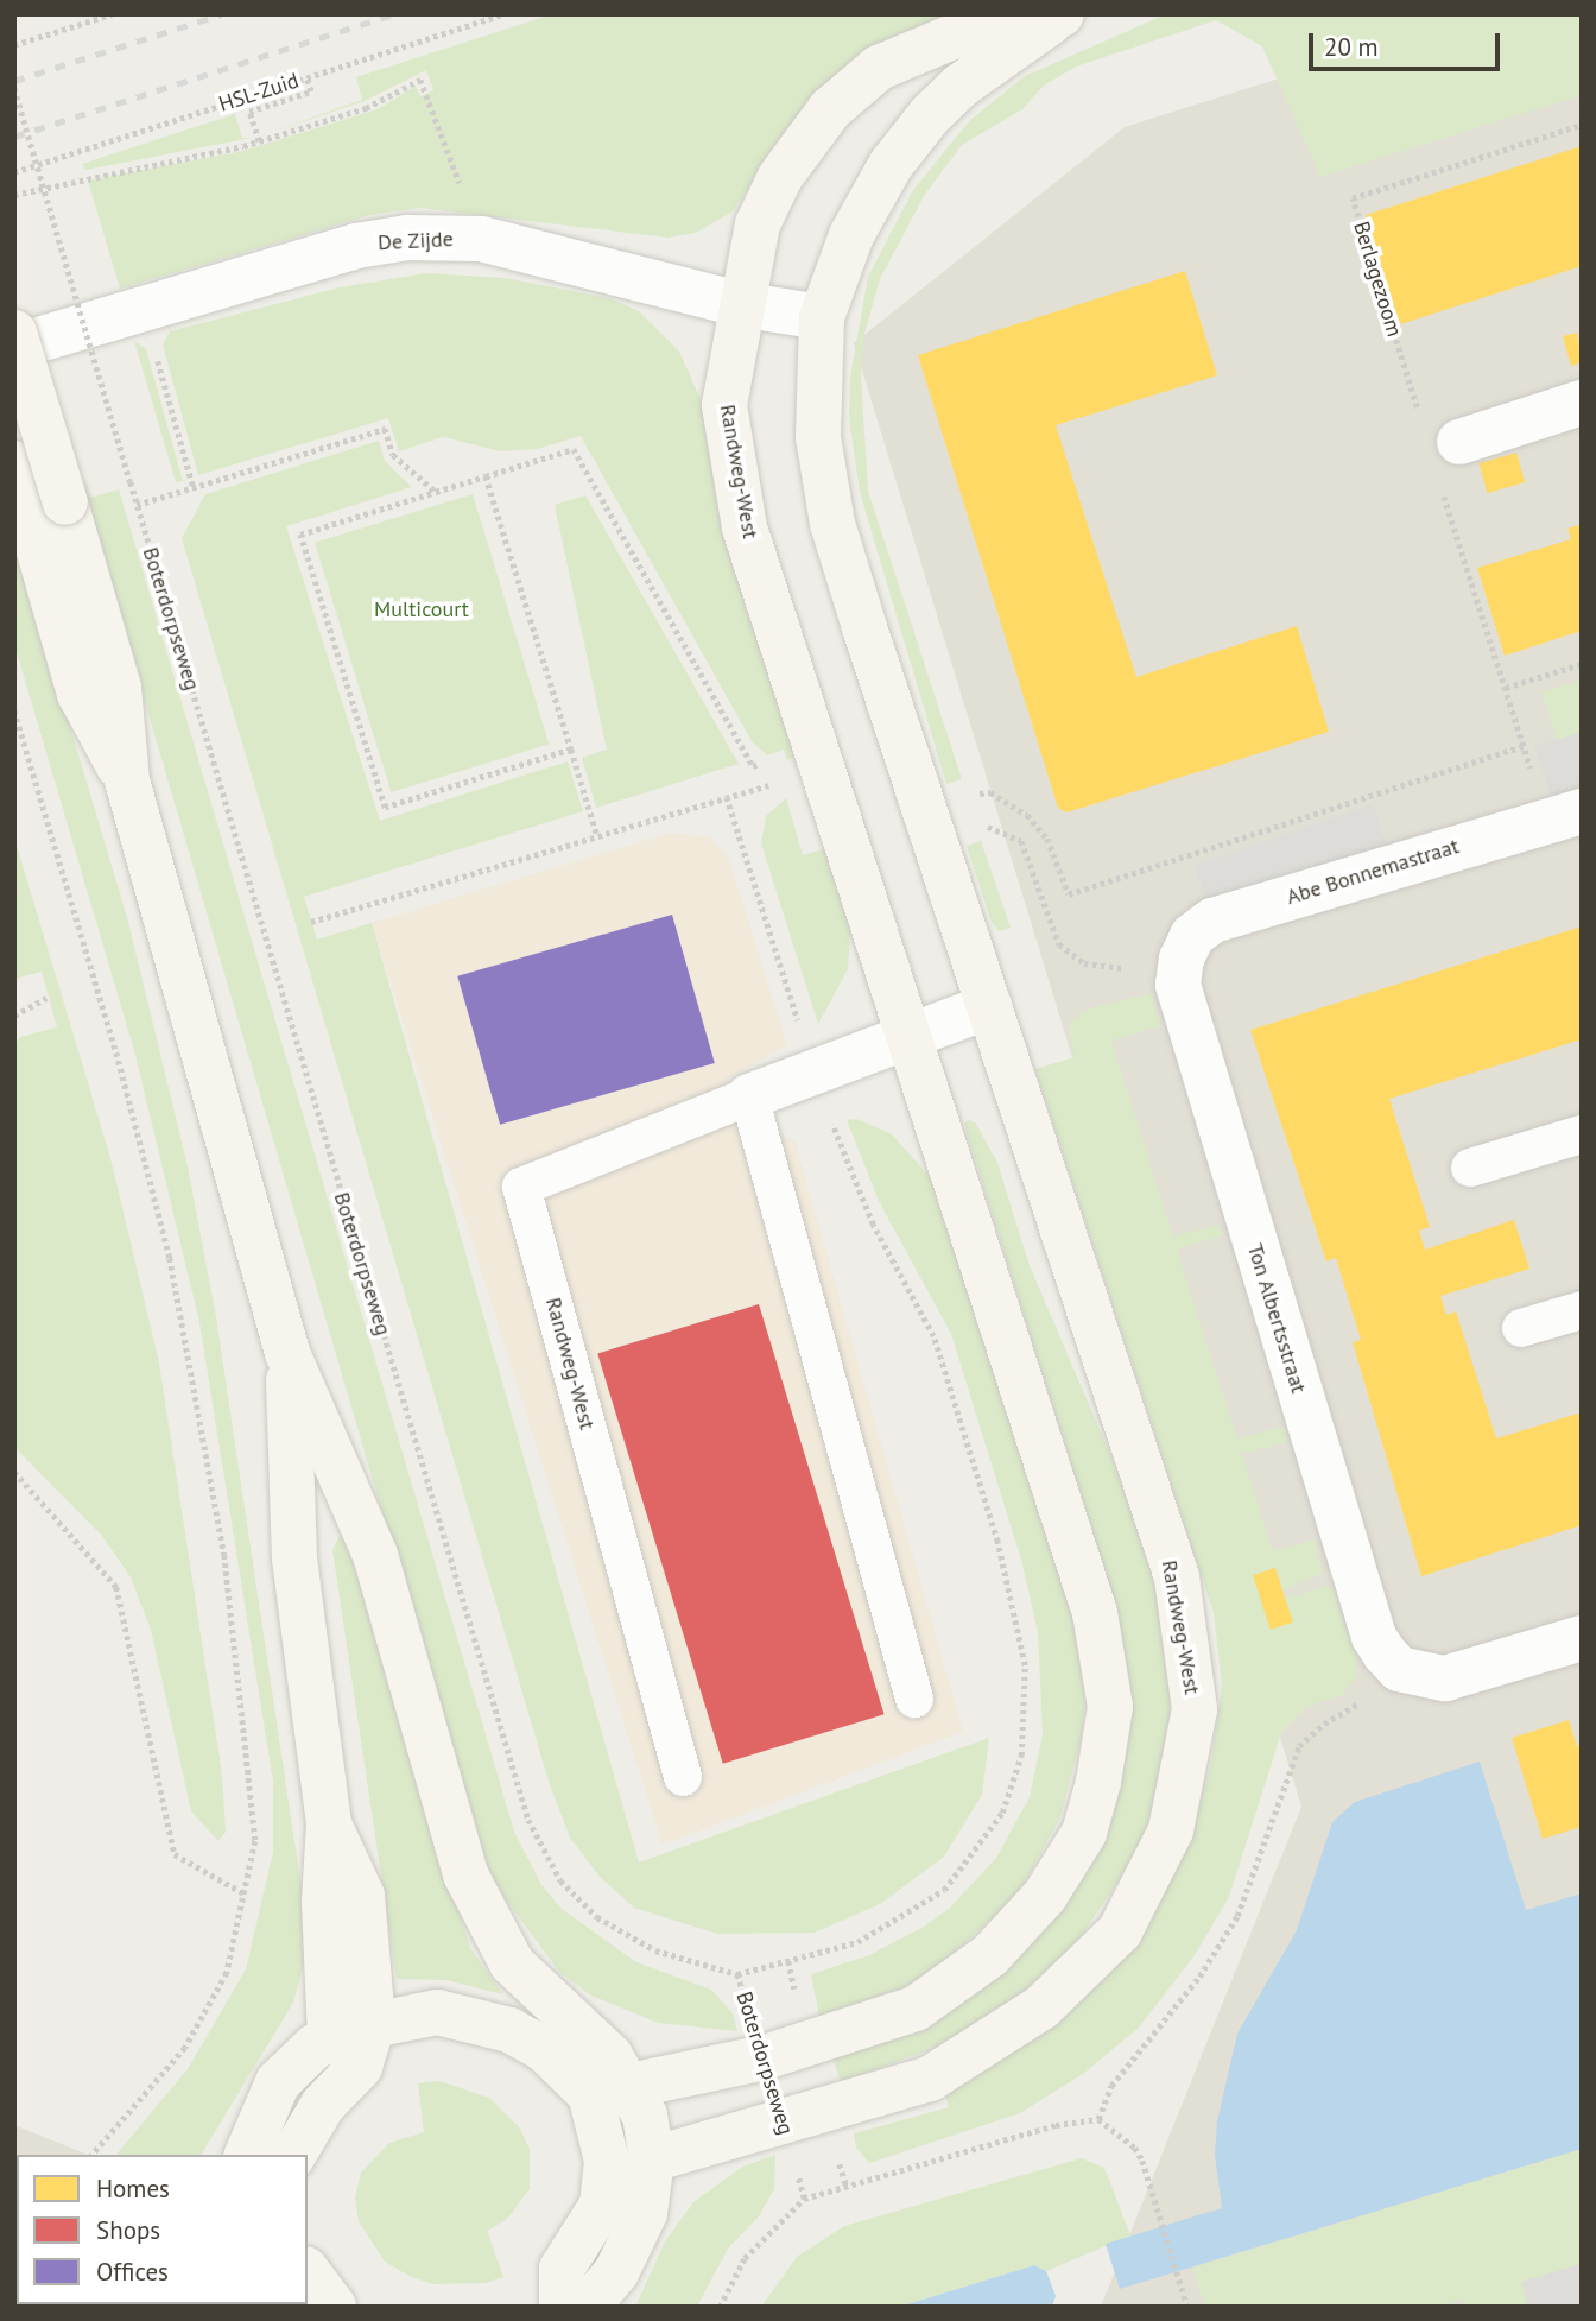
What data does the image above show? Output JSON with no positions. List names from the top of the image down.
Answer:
{
  "streets": {
    "main road": ["Randweg-West"],
    "street": ["De Zijde", "Abe Bonnemastraat", "Ton Albertsstraat"],
    "path": ["HSL-Zuid", "Berlagezoom", "Boterdorpseweg"]
  },
  "crossings": [
    ["De Zijde", "Randweg-West"],
    ["Berlagezoom", "Abe Bonnemastraat"],
    ["Randweg-West", "Boterdorpseweg"],
    ["Abe Bonnemastraat", "Ton Albertsstraat"]
  ],
  "parks": ["Multicourt"],
  "legend": ["Homes", "Shops", "Offices"],
  "scale_bar": "20 m"
}
